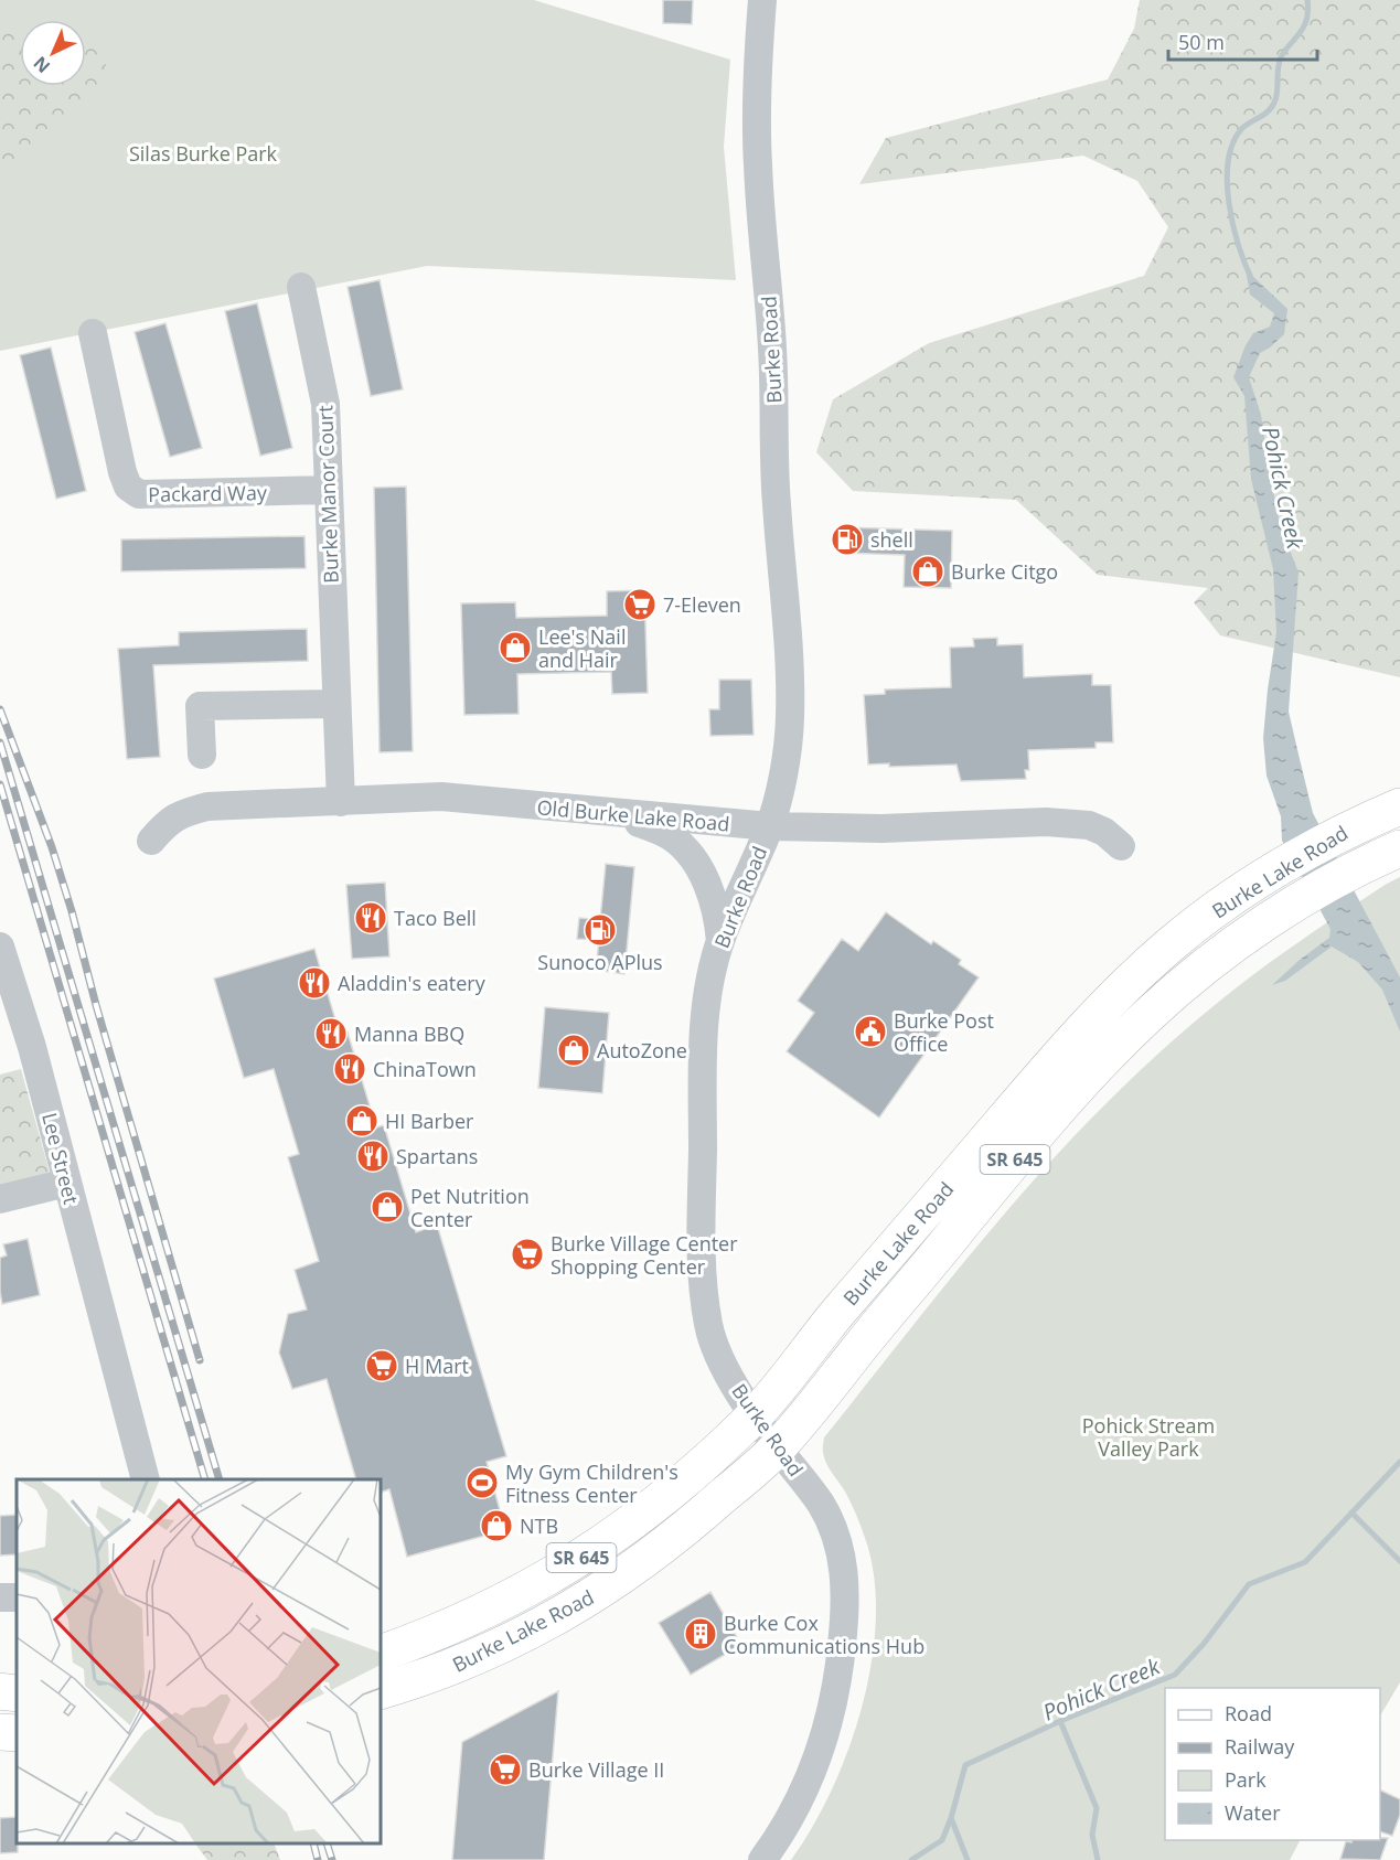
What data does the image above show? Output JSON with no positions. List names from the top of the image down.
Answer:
{
  "streets": {
    "main road": ["Burke Lake Road", "SR 645"],
    "street": [
      "Burke Road",
      "Packard Way",
      "Burke Manor Court",
      "Old Burke Lake Road",
      "Lee Street"
    ]
  },
  "crossings": [
    ["Burke Road", "Old Burke Lake Road"],
    ["Burke Road", "Burke Lake Road"],
    ["Packard Way", "Burke Manor Court"],
    ["Burke Manor Court", "Old Burke Lake Road"]
  ],
  "water": ["Pohick Creek"],
  "parks": ["Silas Burke Park", "Pohick Stream Valley Park"],
  "places": {
    "fuel station": ["shell", "Sunoco APlus"],
    "shop": [
      "Burke Citgo",
      "Lee's Nail and Hair",
      "AutoZone",
      "HI Barber",
      "Pet Nutrition Center",
      "NTB"
    ],
    "supermarket": [
      "7-Eleven",
      "Burke Village Center Shopping Center",
      "H Mart",
      "Burke Village II"
    ],
    "restaurant": [
      "Taco Bell",
      "Aladdin's eatery",
      "Manna BBQ",
      "ChinaTown",
      "Spartans"
    ],
    "public building": ["Burke Post Office"],
    "sports": ["My Gym Children's Fitness Center"],
    "building": ["Burke Cox Communications Hub"]
  },
  "legend": [
    "Road",
    "Railway",
    "Park",
    "Water"
  ],
  "scale_bar": "50 m",
  "north": "bottom left"
}
